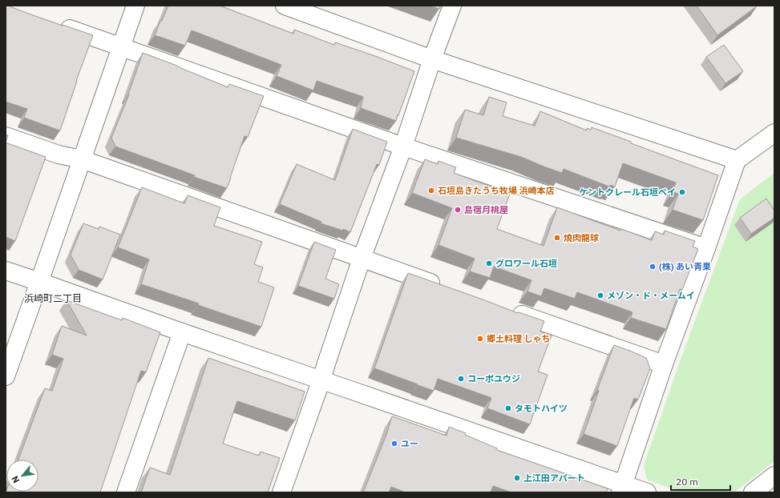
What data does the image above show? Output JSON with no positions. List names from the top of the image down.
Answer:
{
  "districts": ["浜崎町二丁目"],
  "places": [
    "石垣島きたうち牧場 浜崎本店",
    "ケントクレール石垣ベイ",
    "島宿月桃屋",
    "燒肉龍球",
    "グロワール石垣",
    "(株) あい青果",
    "メゾン・ド・メームイ",
    "郷土料理 しゃち",
    "コーポユウジ",
    "タモトハイツ",
    "ユー",
    "上江田アパート"
  ],
  "scale_bar": "20 m",
  "north": "bottom left"
}
